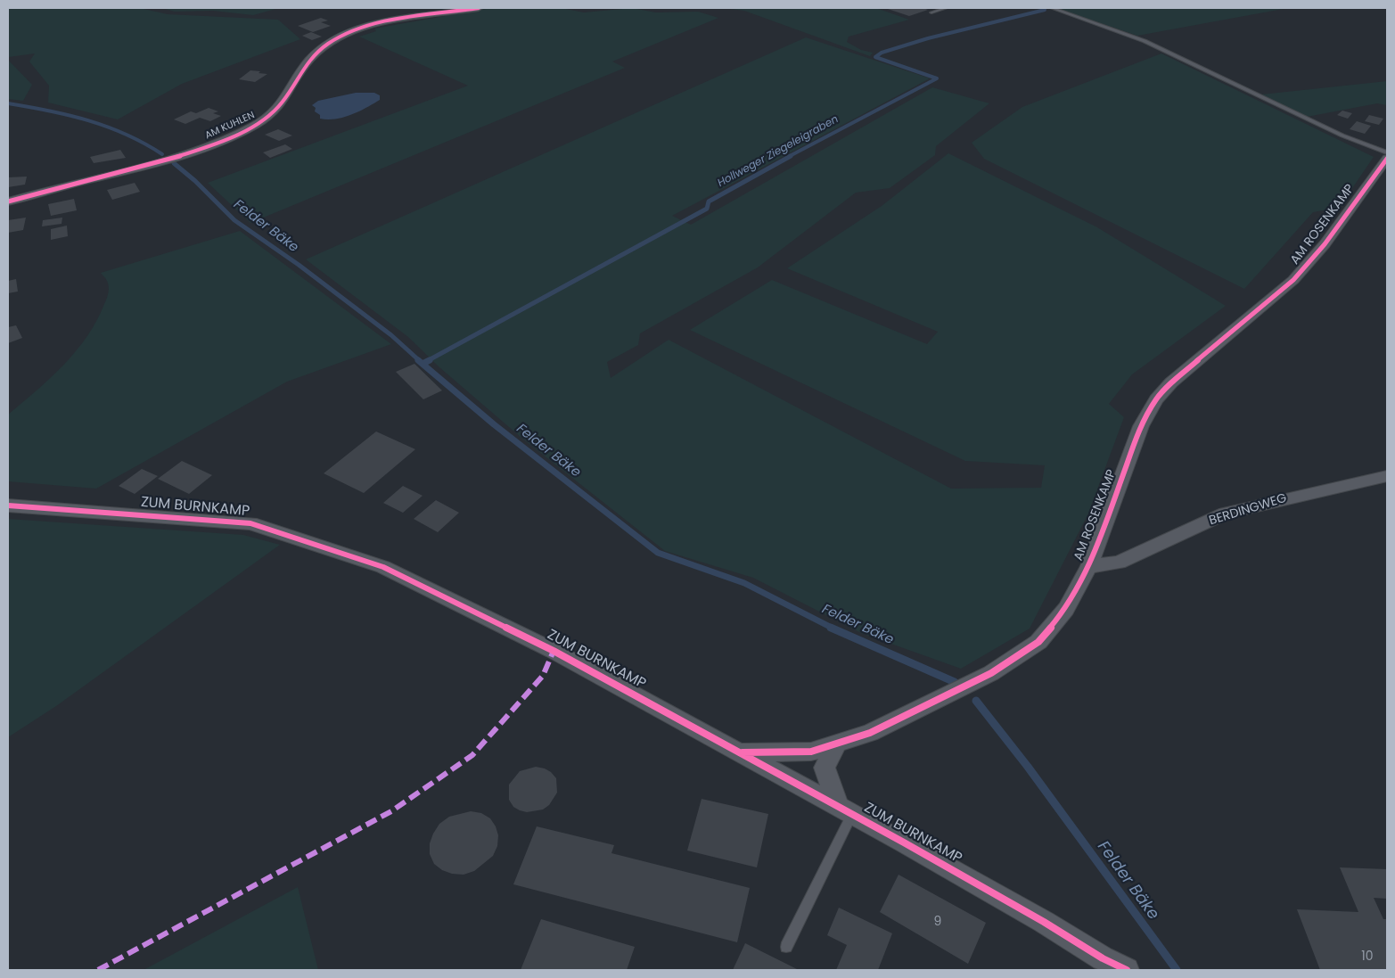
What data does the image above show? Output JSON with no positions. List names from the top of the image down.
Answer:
{
  "streets": {
    "street": [
      "AM KUHLEN",
      "AM ROSENKAMP",
      "ZUM BURNKAMP",
      "BERDINGWEG"
    ]
  },
  "crossings": [
    ["AM ROSENKAMP", "ZUM BURNKAMP"],
    ["AM ROSENKAMP", "BERDINGWEG"]
  ],
  "water": ["Hollweger Ziegeleigraben", "Felder Bäke"],
  "house_numbers": ["9", "10"]
}
